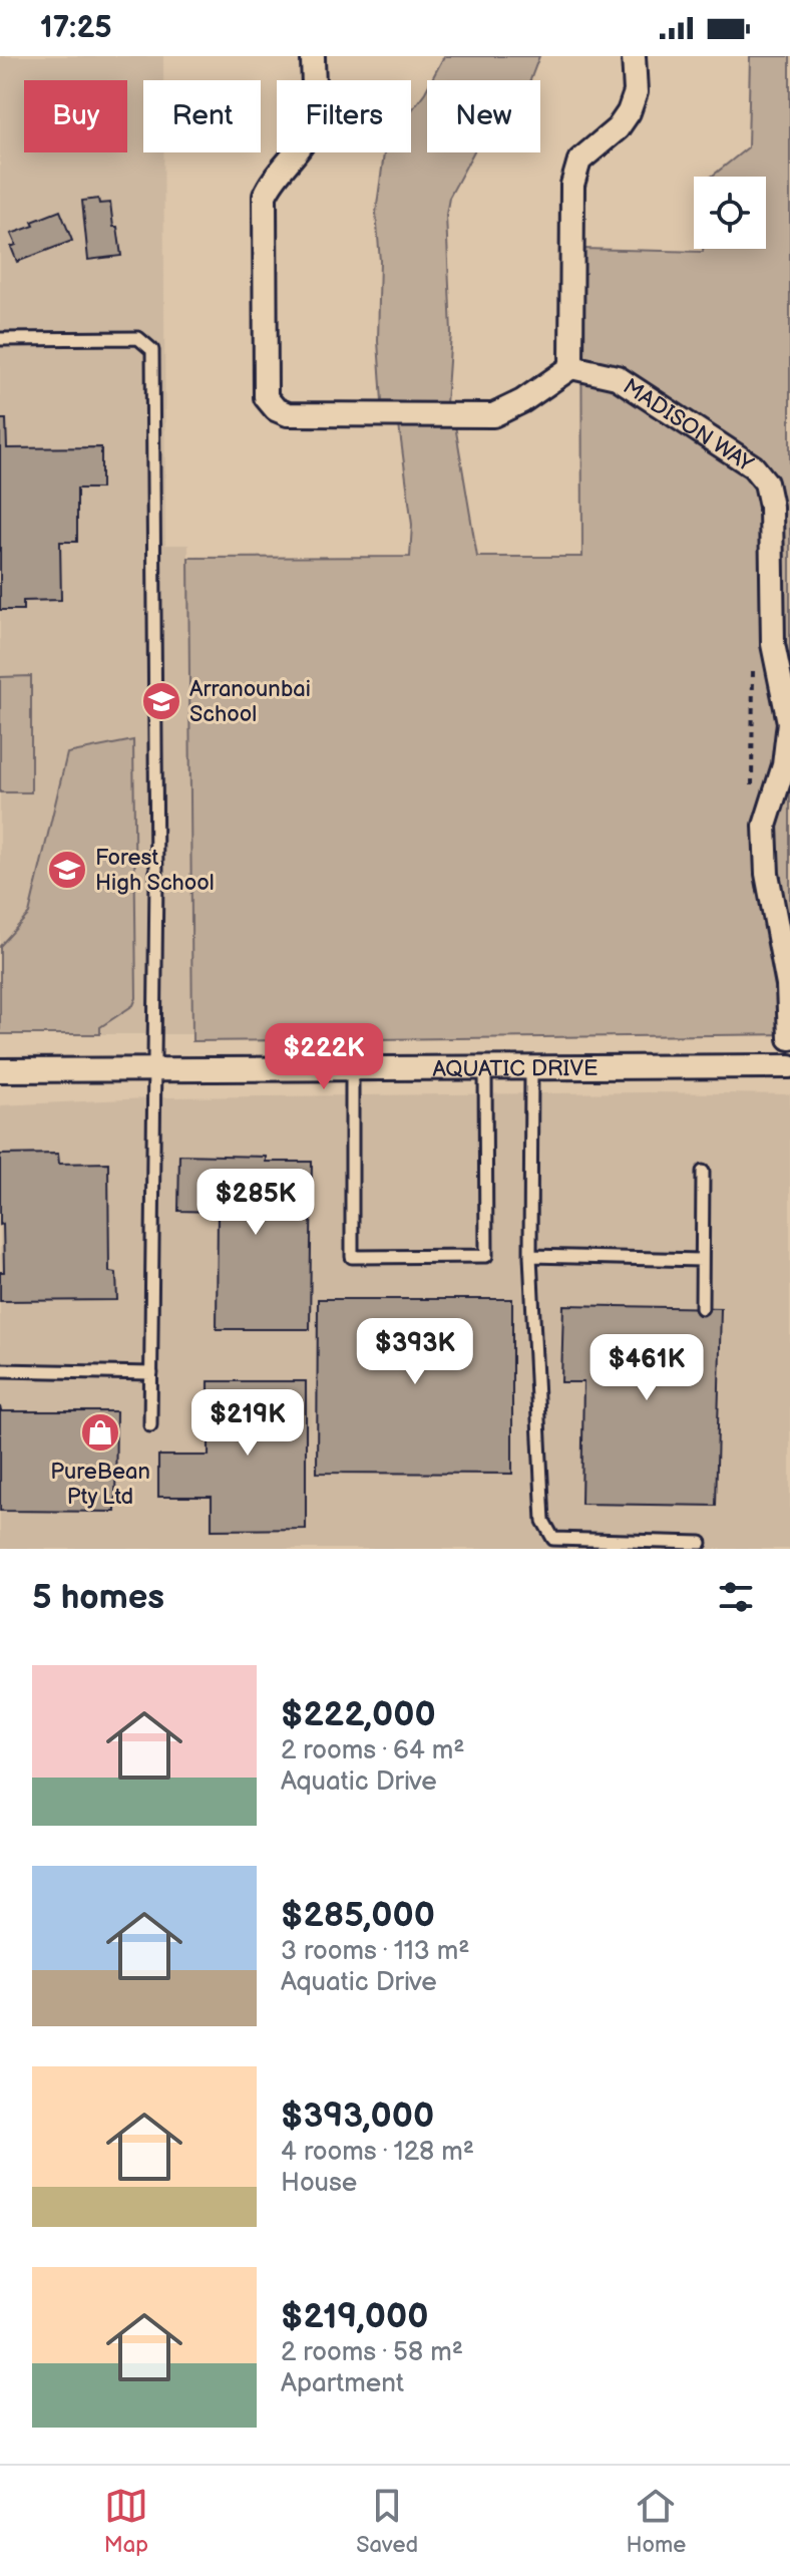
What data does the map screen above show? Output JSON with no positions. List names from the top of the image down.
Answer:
{
  "streets": {
    "street": ["MADISON WAY", "AQUATIC DRIVE"]
  },
  "places": {
    "school or university": ["Arranounbai School", "Forest High School"],
    "shop": ["PureBean Pty Ltd"]
  },
  "page": {
    "status": "17:25",
    "chip": [
      "Buy",
      "Rent",
      "Filters",
      "New"
    ],
    "price": [
      "$222K",
      "$285K",
      "$393K",
      "$461K",
      "$219K"
    ],
    "heading": "5 homes",
    "list": [
      {
        "name": "$222,000",
        "note": "2 rooms · 64 m² · Aquatic Drive"
      },
      {
        "name": "$285,000",
        "note": "3 rooms · 113 m² · Aquatic Drive"
      },
      {
        "name": "$393,000",
        "note": "4 rooms · 128 m² · House"
      },
      {
        "name": "$219,000",
        "note": "2 rooms · 58 m² · Apartment"
      }
    ],
    "tabs": ["Map", "Saved", "Home"]
  }
}
